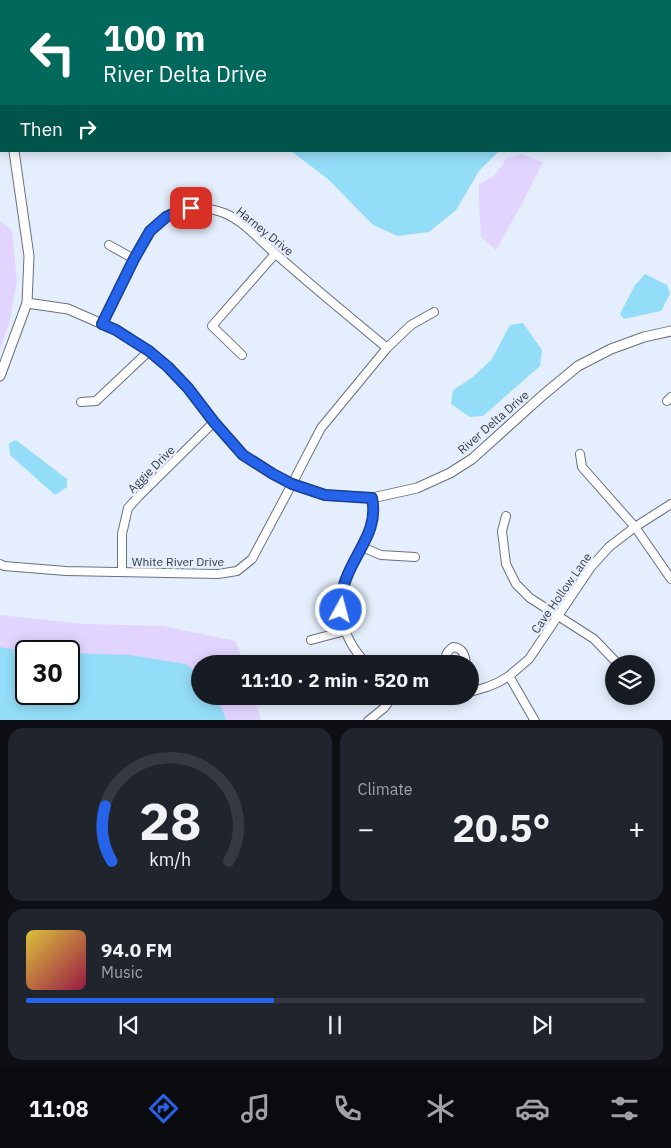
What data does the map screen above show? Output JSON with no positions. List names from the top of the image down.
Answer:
{
  "streets": {
    "street": [
      "Harney Drive",
      "River Delta Drive",
      "Aggie Drive",
      "White River Drive",
      "Cave Hollow Lane"
    ]
  },
  "crossings": [
    ["Harney Drive", "River Delta Drive"],
    ["Harney Drive", "White River Drive"],
    ["River Delta Drive", "Aggie Drive"],
    ["River Delta Drive", "White River Drive"],
    ["Aggie Drive", "White River Drive"]
  ],
  "page": {
    "turn": ["100 m", "River Delta Drive"],
    "then": "Then",
    "limit": "30",
    "trip": "11:10 · 2 min · 520 m",
    "tile": "Climate",
    "heat": ["−", "20.5°", "+"],
    "song": ["94.0 FM", "Music"],
    "tabs": "11:08",
    "gauge": ["28", "km/h"]
  }
}
